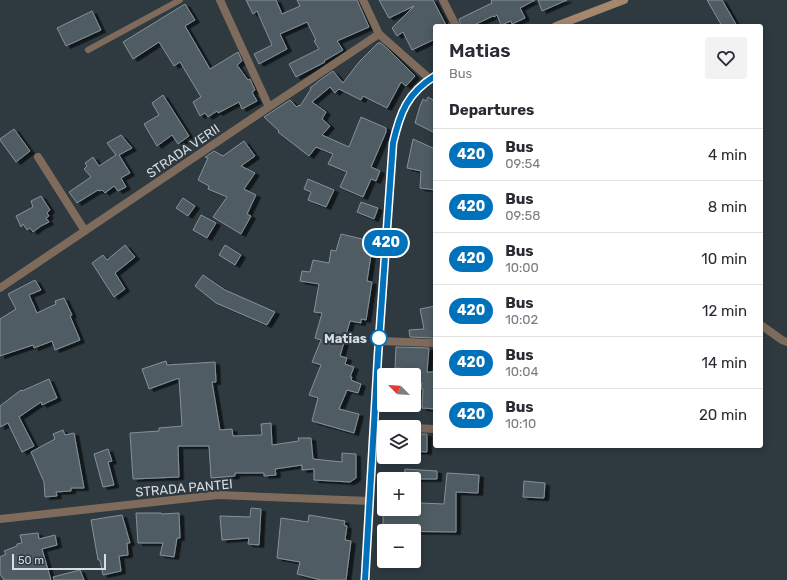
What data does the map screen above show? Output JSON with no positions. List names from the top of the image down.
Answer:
{
  "streets": {
    "street": ["STRADA VERII", "STRADA PANTEI"]
  },
  "places": ["Matias"],
  "lines": ["bus line 420"],
  "scale_bar": "50 m",
  "north": "top left",
  "page": {
    "on_map": "420",
    "heading": [
      ["Matias", "Bus"],
      "Departures"
    ],
    "list": [
      {
        "mark": "420",
        "name": "Bus",
        "note": "09:54",
        "value": "4 min"
      },
      {
        "mark": "420",
        "name": "Bus",
        "note": "09:58",
        "value": "8 min"
      },
      {
        "mark": "420",
        "name": "Bus",
        "note": "10:00",
        "value": "10 min"
      },
      {
        "mark": "420",
        "name": "Bus",
        "note": "10:02",
        "value": "12 min"
      },
      {
        "mark": "420",
        "name": "Bus",
        "note": "10:04",
        "value": "14 min"
      },
      {
        "mark": "420",
        "name": "Bus",
        "note": "10:10",
        "value": "20 min"
      }
    ],
    "map_buttons": ["+", "−"],
    "scale": "50 m"
  }
}
